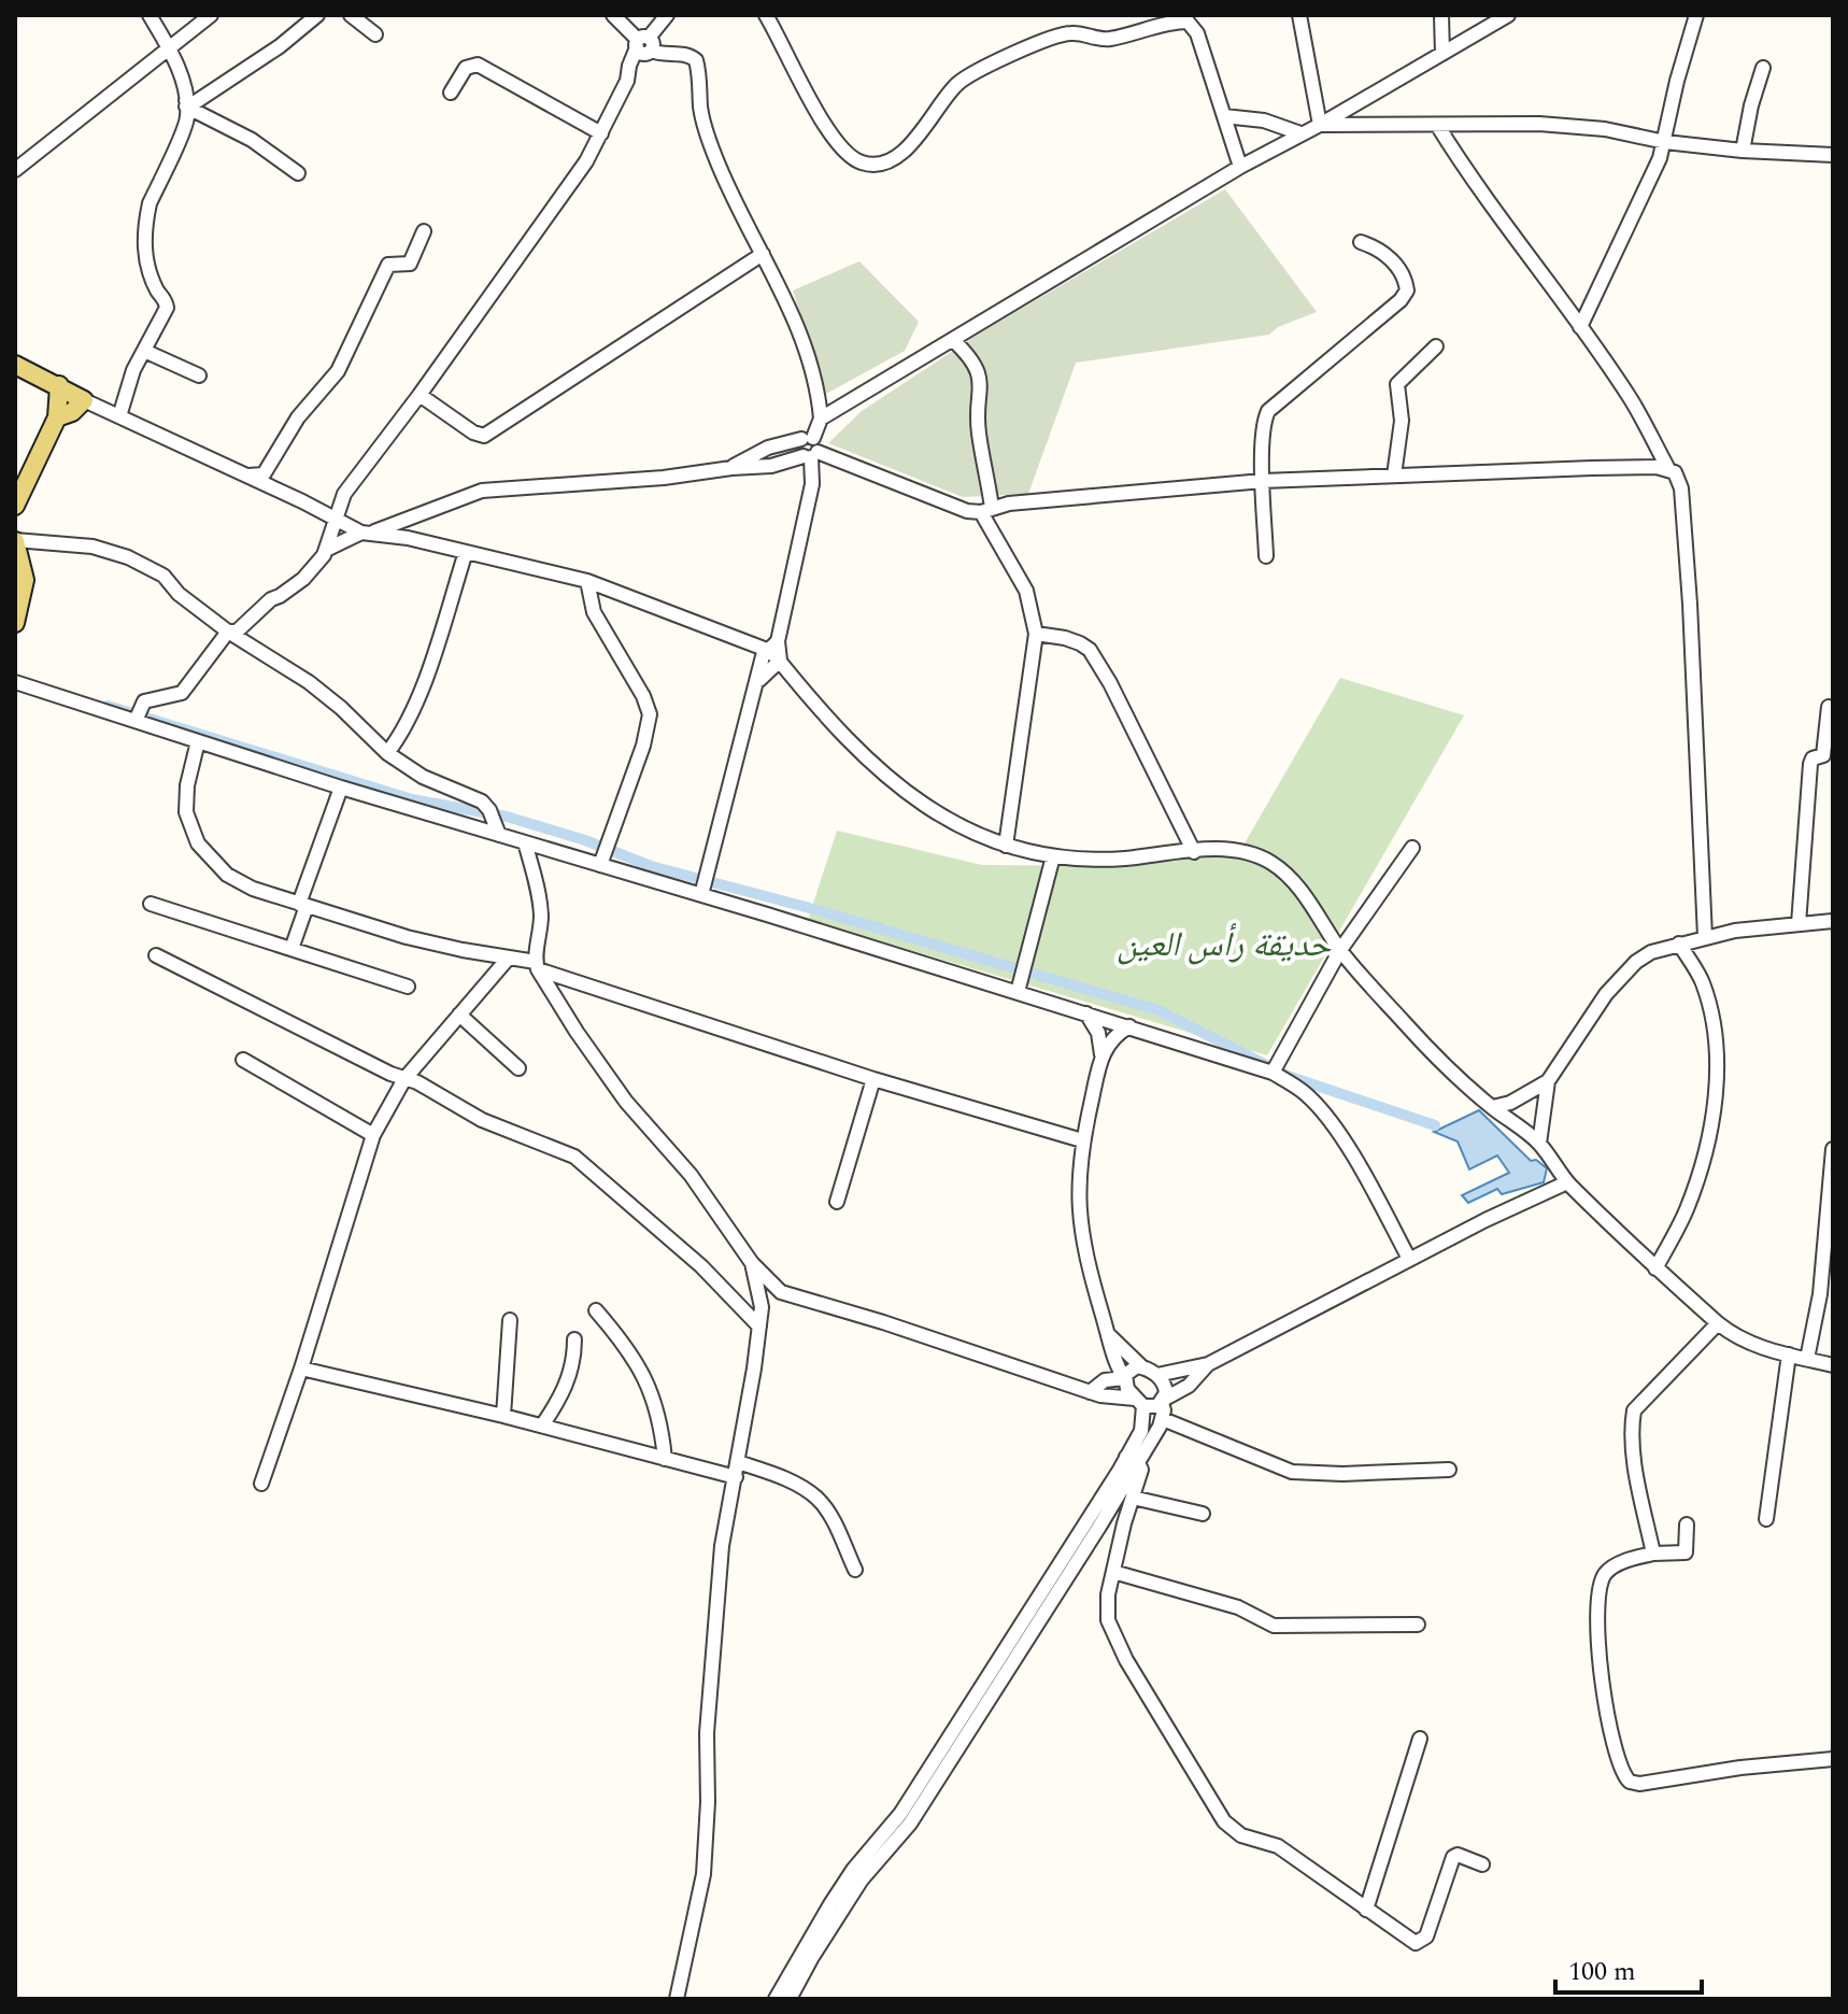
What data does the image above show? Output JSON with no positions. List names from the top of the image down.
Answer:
{
  "parks": ["حديقة رأس العين"],
  "scale_bar": "100 m"
}
